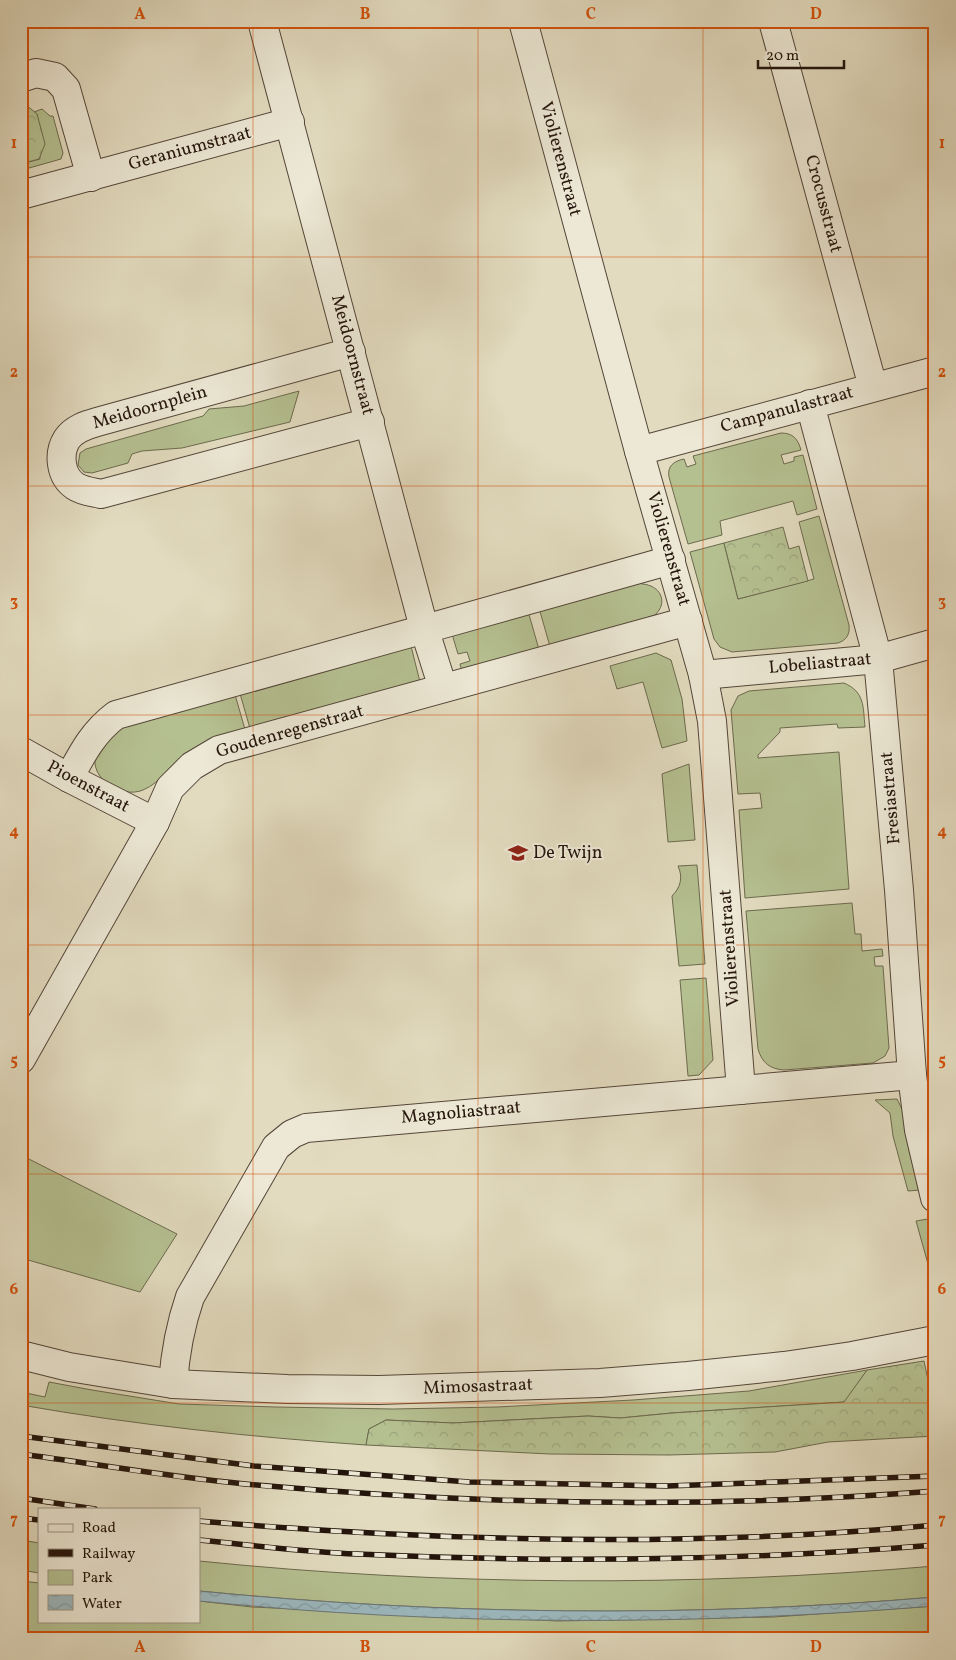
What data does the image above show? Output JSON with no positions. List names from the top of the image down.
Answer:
{
  "streets": {
    "street": [
      "Geraniumstraat",
      "Violierenstraat",
      "Crocusstraat",
      "Meidoornstraat",
      "Meidoornplein",
      "Campanulastraat",
      "Lobeliastraat",
      "Goudenregenstraat",
      "Pioenstraat",
      "Fresiastraat",
      "Magnoliastraat",
      "Mimosastraat"
    ]
  },
  "crossings": [
    ["Geraniumstraat", "Meidoornstraat"],
    ["Violierenstraat", "Campanulastraat"],
    ["Violierenstraat", "Lobeliastraat"],
    ["Violierenstraat", "Goudenregenstraat"],
    ["Violierenstraat", "Magnoliastraat"],
    ["Crocusstraat", "Campanulastraat"],
    ["Meidoornstraat", "Meidoornplein"],
    ["Meidoornstraat", "Goudenregenstraat"],
    ["Campanulastraat", "Fresiastraat"],
    ["Lobeliastraat", "Fresiastraat"],
    ["Goudenregenstraat", "Pioenstraat"],
    ["Fresiastraat", "Magnoliastraat"],
    ["Magnoliastraat", "Mimosastraat"]
  ],
  "places": {
    "school or university": ["De Twijn"]
  },
  "legend": [
    "Road",
    "Railway",
    "Park",
    "Water"
  ],
  "scale_bar": "20 m",
  "grid": {
    "columns": [
      "A",
      "B",
      "C",
      "D"
    ],
    "rows": [
      "1",
      "2",
      "3",
      "4",
      "5",
      "6",
      "7"
    ]
  }
}
